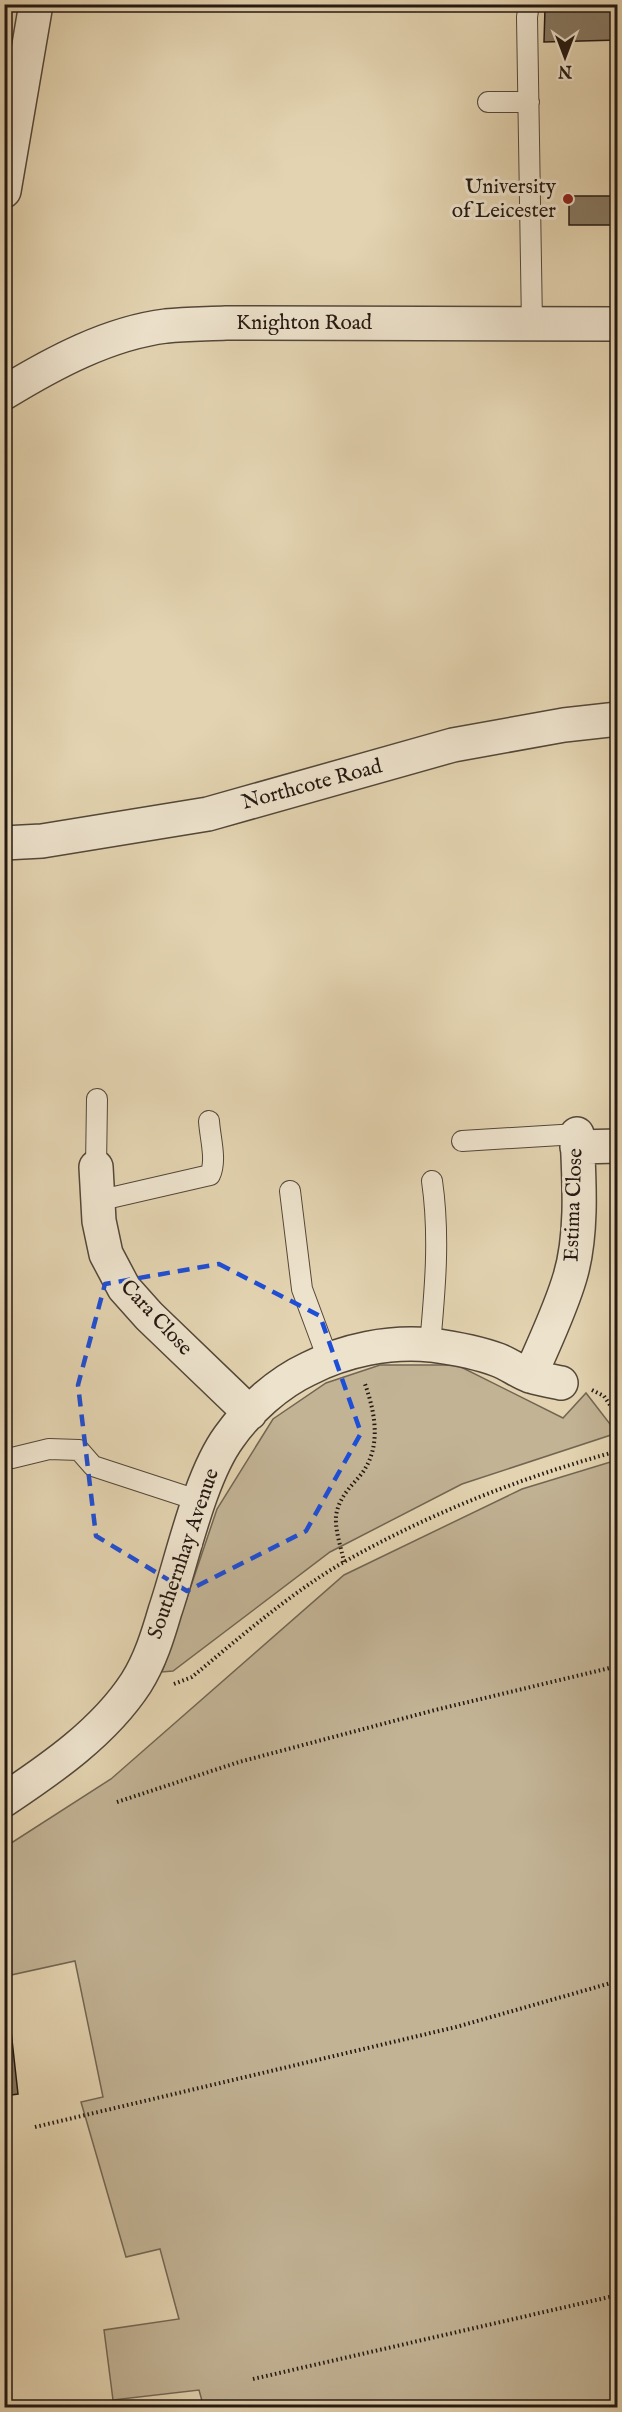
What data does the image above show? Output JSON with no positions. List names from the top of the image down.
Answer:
{
  "streets": {
    "street": [
      "Knighton Road",
      "Northcote Road",
      "Estima Close",
      "Cara Close",
      "Southernhay Avenue"
    ]
  },
  "crossings": [
    ["Estima Close", "Southernhay Avenue"],
    ["Cara Close", "Southernhay Avenue"]
  ],
  "places": ["University of Leicester"],
  "north": "bottom"
}
